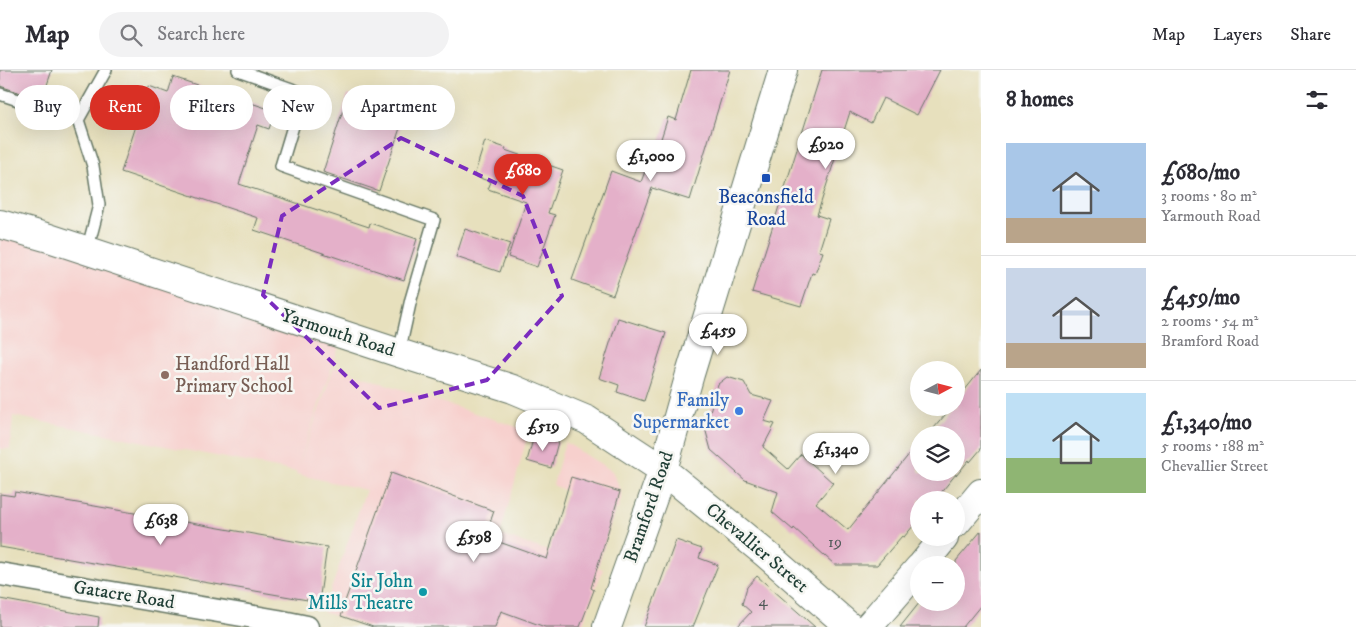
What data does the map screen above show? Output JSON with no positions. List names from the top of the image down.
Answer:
{
  "streets": {
    "main road": ["Yarmouth Road", "Bramford Road", "Chevallier Street"],
    "street": ["Gatacre Road"]
  },
  "crossings": [
    ["Yarmouth Road", "Bramford Road"],
    ["Yarmouth Road", "Chevallier Street"],
    ["Bramford Road", "Chevallier Street"]
  ],
  "places": {
    "transit": ["Beaconsfield Road"],
    "other": ["Handford Hall Primary School", "Family Supermarket", "Sir John Mills Theatre"]
  },
  "house_numbers": ["19", "4"],
  "north": "right",
  "page": {
    "header": "Map",
    "search": "Search here",
    "nav": ["Map", "Layers", "Share"],
    "heading": "8 homes",
    "chip": [
      "Buy",
      "Rent",
      "Filters",
      "New",
      "Apartment"
    ],
    "price": [
      "£920",
      "£1,000",
      "£680",
      "£459",
      "£519",
      "£1,340",
      "£638",
      "£598"
    ],
    "list": [
      {
        "name": "£680/mo",
        "note": "3 rooms · 80 m² · Yarmouth Road"
      },
      {
        "name": "£459/mo",
        "note": "2 rooms · 54 m² · Bramford Road"
      },
      {
        "name": "£1,340/mo",
        "note": "5 rooms · 188 m² · Chevallier Street"
      }
    ],
    "map_buttons": ["+", "−"]
  }
}
